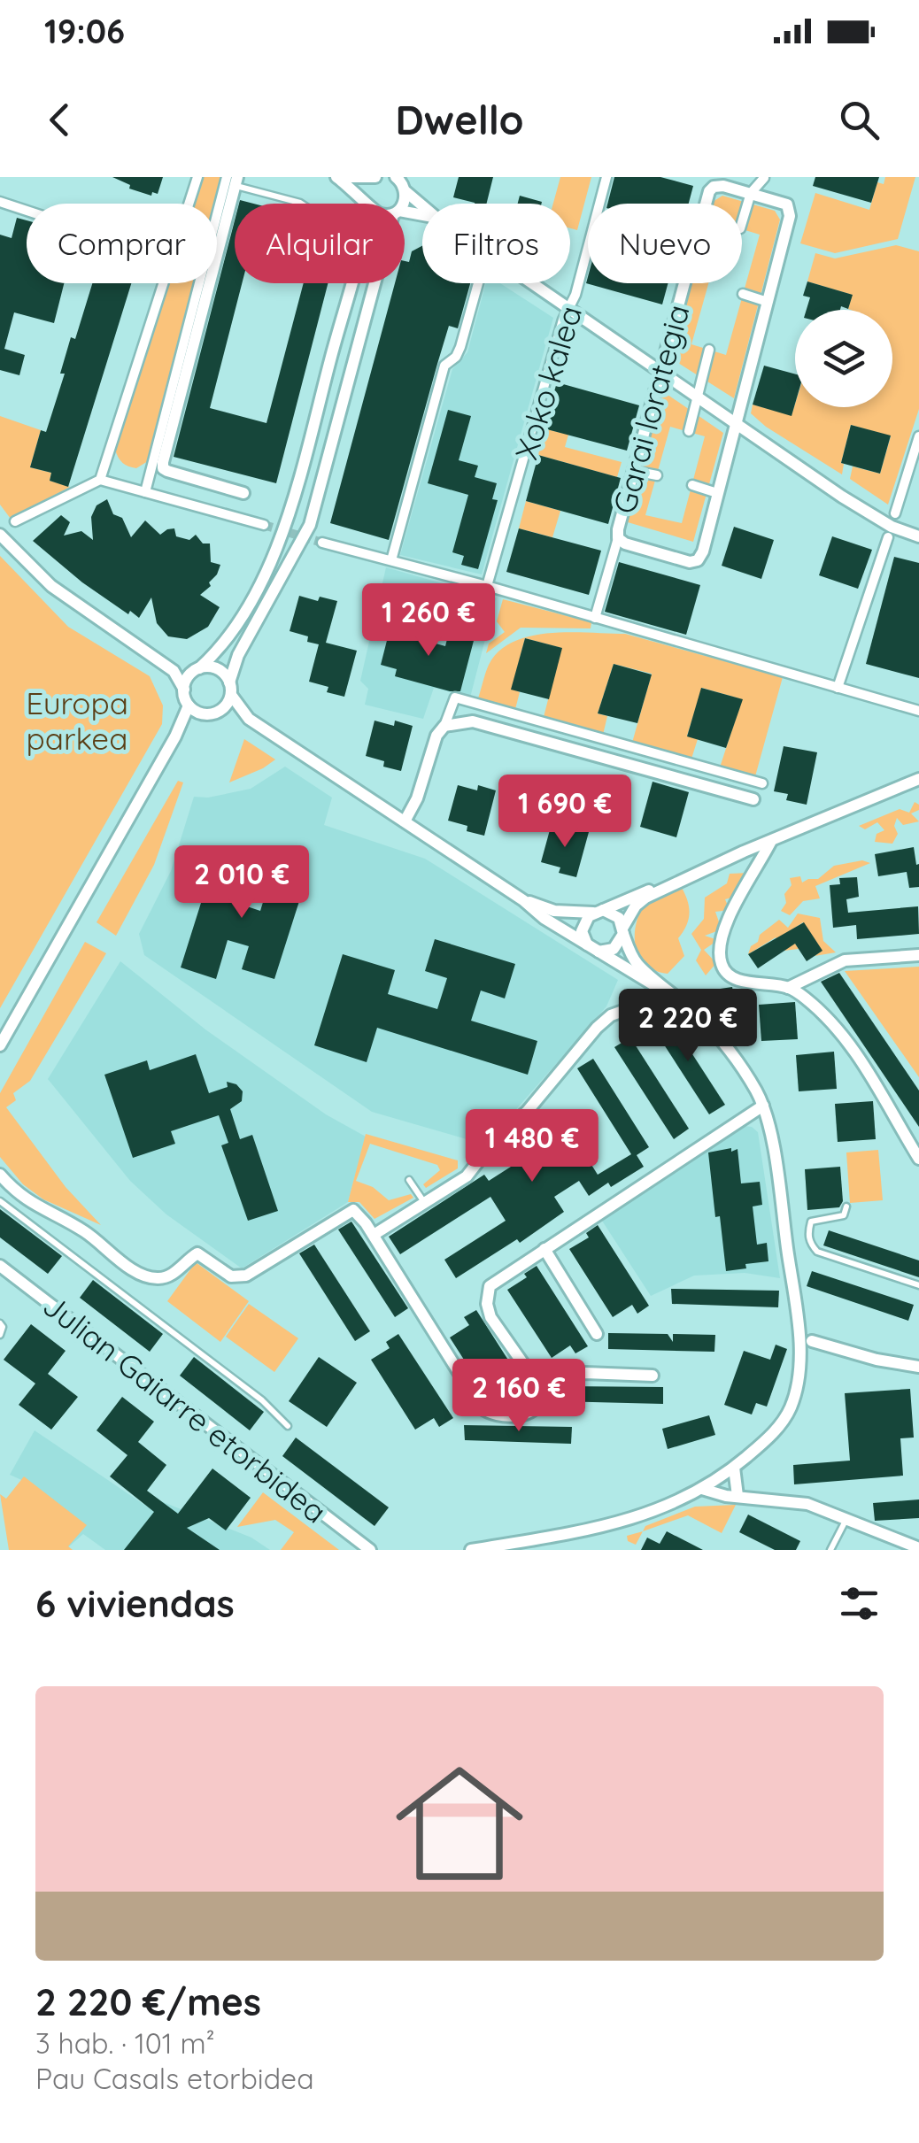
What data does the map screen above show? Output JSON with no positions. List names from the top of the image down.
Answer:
{
  "streets": {
    "street": ["Xoko kalea", "Garai lorategia", "Julian Gaiarre etorbidea"]
  },
  "parks": ["Europa parkea"],
  "page": {
    "status": "19:06",
    "header": "Dwello",
    "chip": [
      "Comprar",
      "Alquilar",
      "Filtros",
      "Nuevo"
    ],
    "price": [
      "1 260 €",
      "1 690 €",
      "2 010 €",
      "2 220 €",
      "1 480 €",
      "2 160 €"
    ],
    "heading": "6 viviendas",
    "list": [
      {
        "name": "2 220 €/mes",
        "note": "3 hab. · 101 m² · Pau Casals etorbidea"
      }
    ]
  }
}
